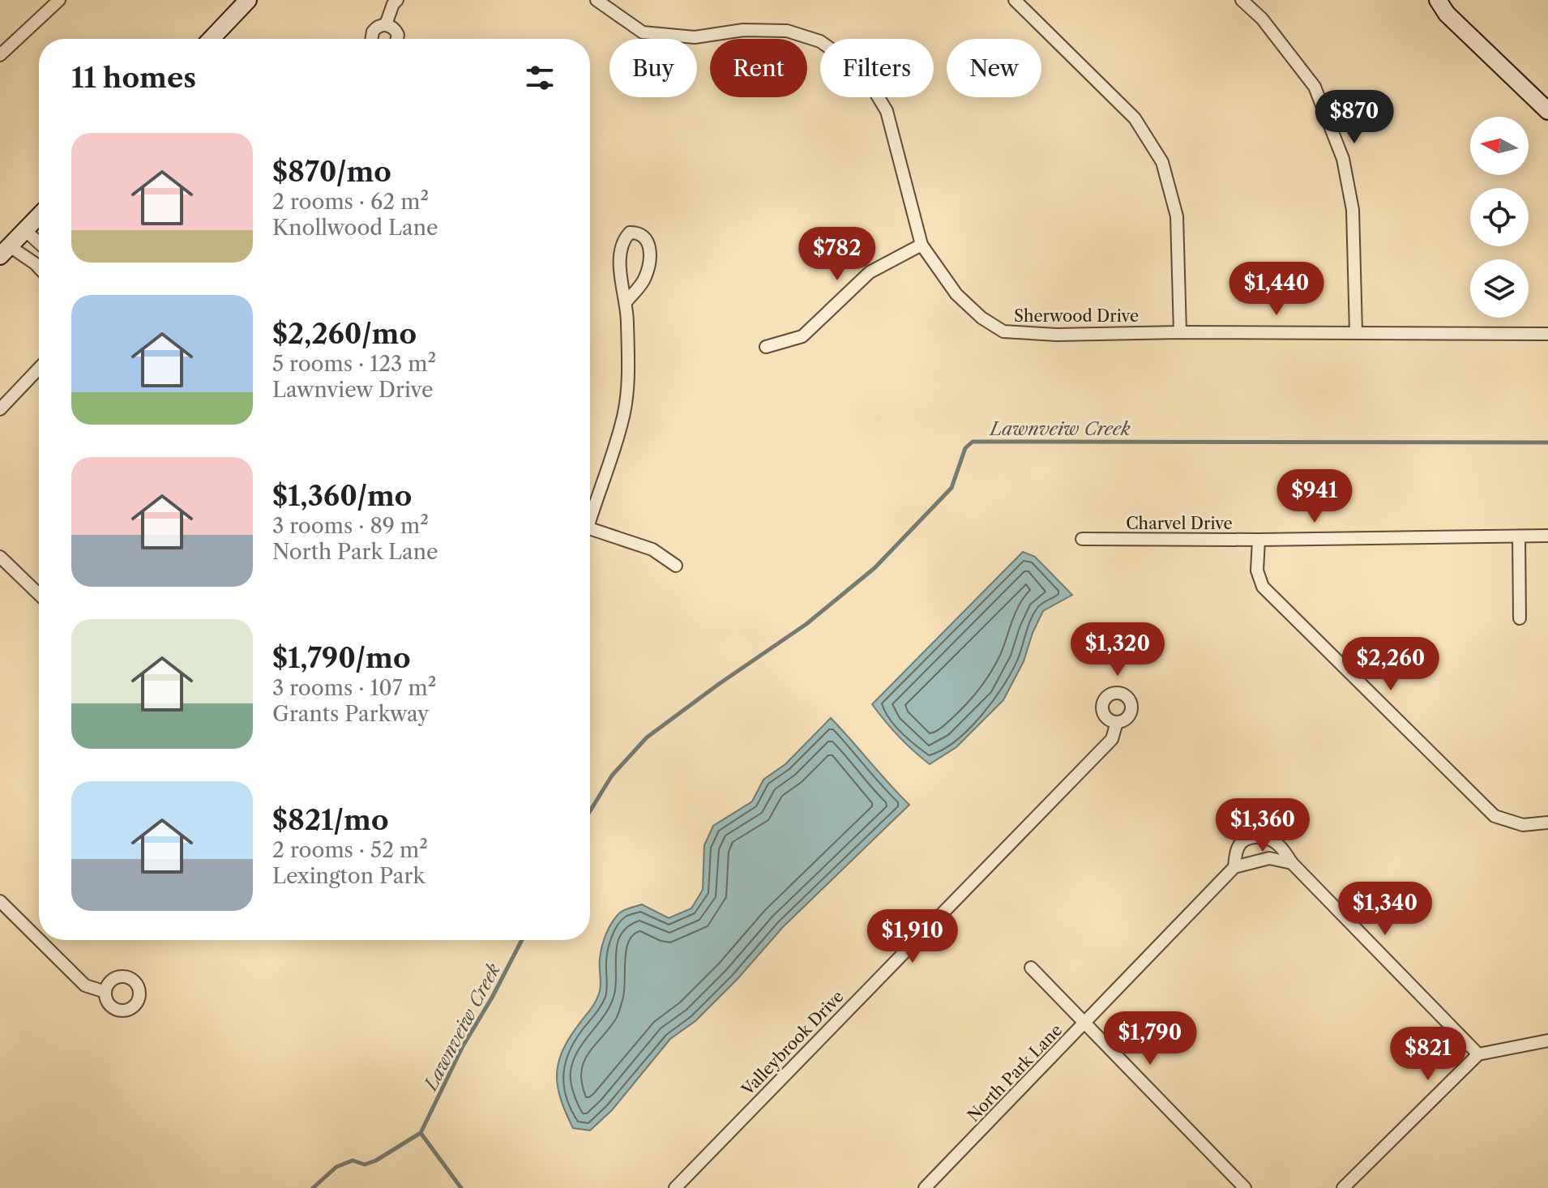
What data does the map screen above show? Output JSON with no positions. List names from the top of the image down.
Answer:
{
  "streets": {
    "street": [
      "Sherwood Drive",
      "Charvel Drive",
      "Valleybrook Drive",
      "North Park Lane"
    ]
  },
  "water": ["Lawnveiw Creek"],
  "north": "left",
  "page": {
    "chip": [
      "Buy",
      "Rent",
      "Filters",
      "New"
    ],
    "heading": "11 homes",
    "price": [
      "$870",
      "$782",
      "$1,440",
      "$941",
      "$1,320",
      "$2,260",
      "$1,360",
      "$1,340",
      "$1,910",
      "$1,790",
      "$821"
    ],
    "list": [
      {
        "name": "$870/mo",
        "note": "2 rooms · 62 m² · Knollwood Lane"
      },
      {
        "name": "$2,260/mo",
        "note": "5 rooms · 123 m² · Lawnview Drive"
      },
      {
        "name": "$1,360/mo",
        "note": "3 rooms · 89 m² · North Park Lane"
      },
      {
        "name": "$1,790/mo",
        "note": "3 rooms · 107 m² · Grants Parkway"
      },
      {
        "name": "$821/mo",
        "note": "2 rooms · 52 m² · Lexington Park"
      }
    ]
  }
}
